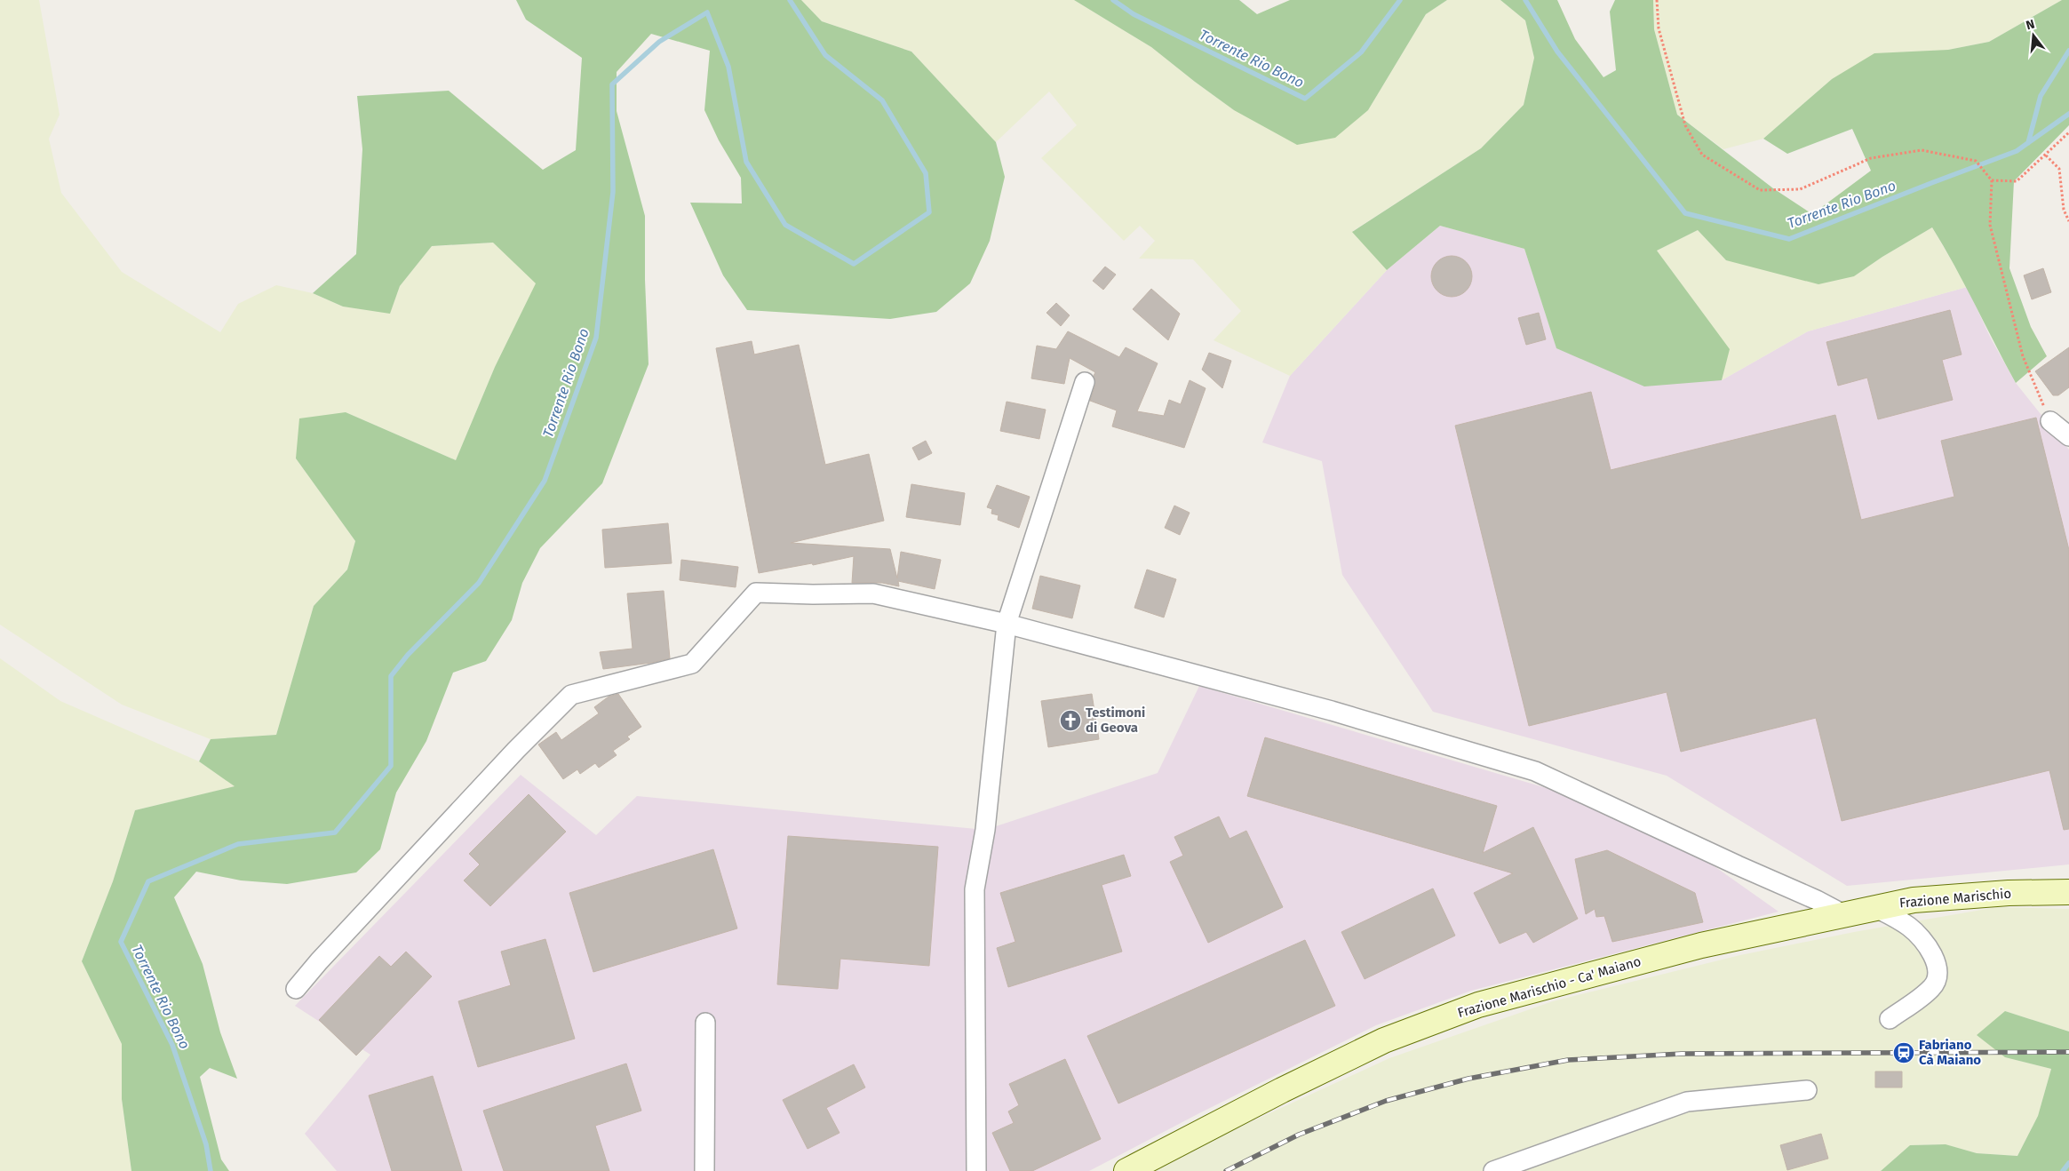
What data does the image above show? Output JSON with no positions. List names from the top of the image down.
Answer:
{
  "streets": {
    "main road": ["Frazione Marischio", "Frazione Marischio - Ca' Maiano"]
  },
  "crossings": [
    ["Frazione Marischio", "Frazione Marischio - Ca' Maiano"]
  ],
  "water": ["Torrente Rio Bono"],
  "places": {
    "church": ["Testimoni di Geova"],
    "station": ["Fabriano Cà Maiano"]
  },
  "north": "top"
}
